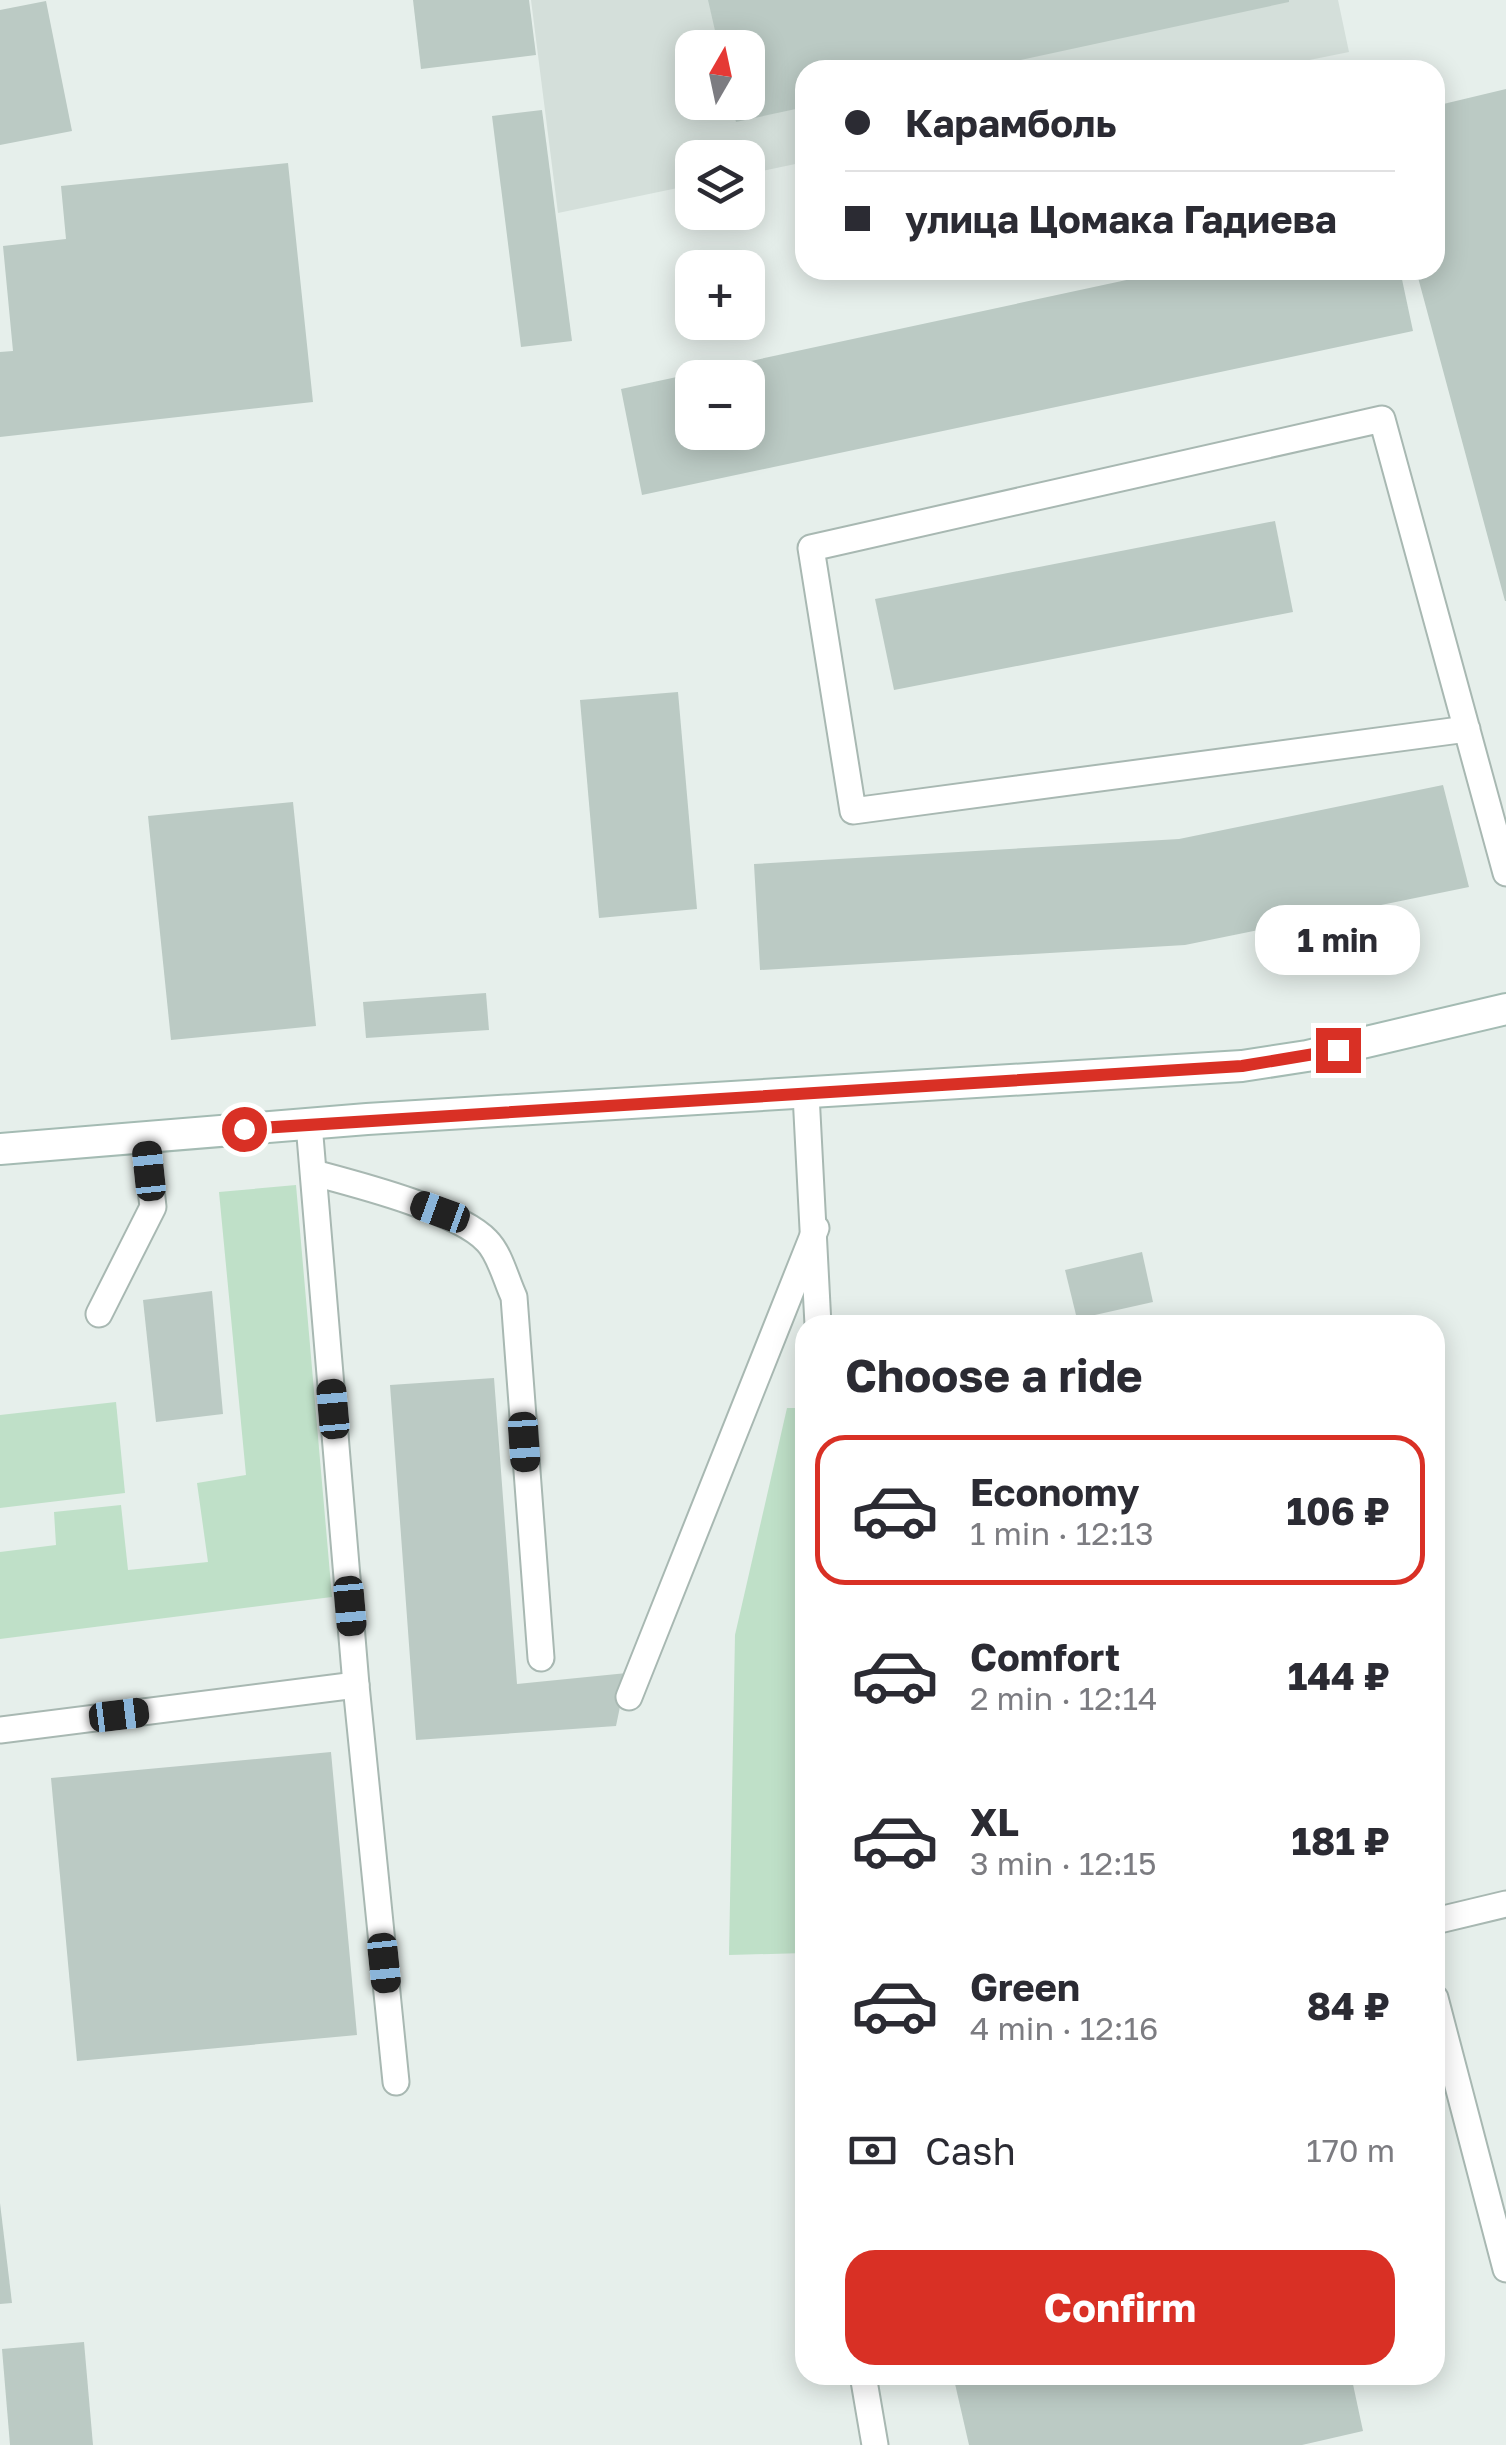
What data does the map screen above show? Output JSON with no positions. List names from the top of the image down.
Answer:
{
  "north": "top",
  "page": {
    "map_buttons": ["+", "−"],
    "banner": ["Карамболь", "улица Цомака Гадиева"],
    "bubble": "1 min",
    "heading": "Choose a ride",
    "list": [
      {
        "name": "Economy",
        "note": "1 min · 12:13",
        "value": "106 ₽"
      },
      {
        "name": "Comfort",
        "note": "2 min · 12:14",
        "value": "144 ₽"
      },
      {
        "name": "XL",
        "note": "3 min · 12:15",
        "value": "181 ₽"
      },
      {
        "name": "Green",
        "note": "4 min · 12:16",
        "value": "84 ₽"
      }
    ],
    "pay": ["Cash", "170 m"],
    "buttons": "Confirm"
  }
}
